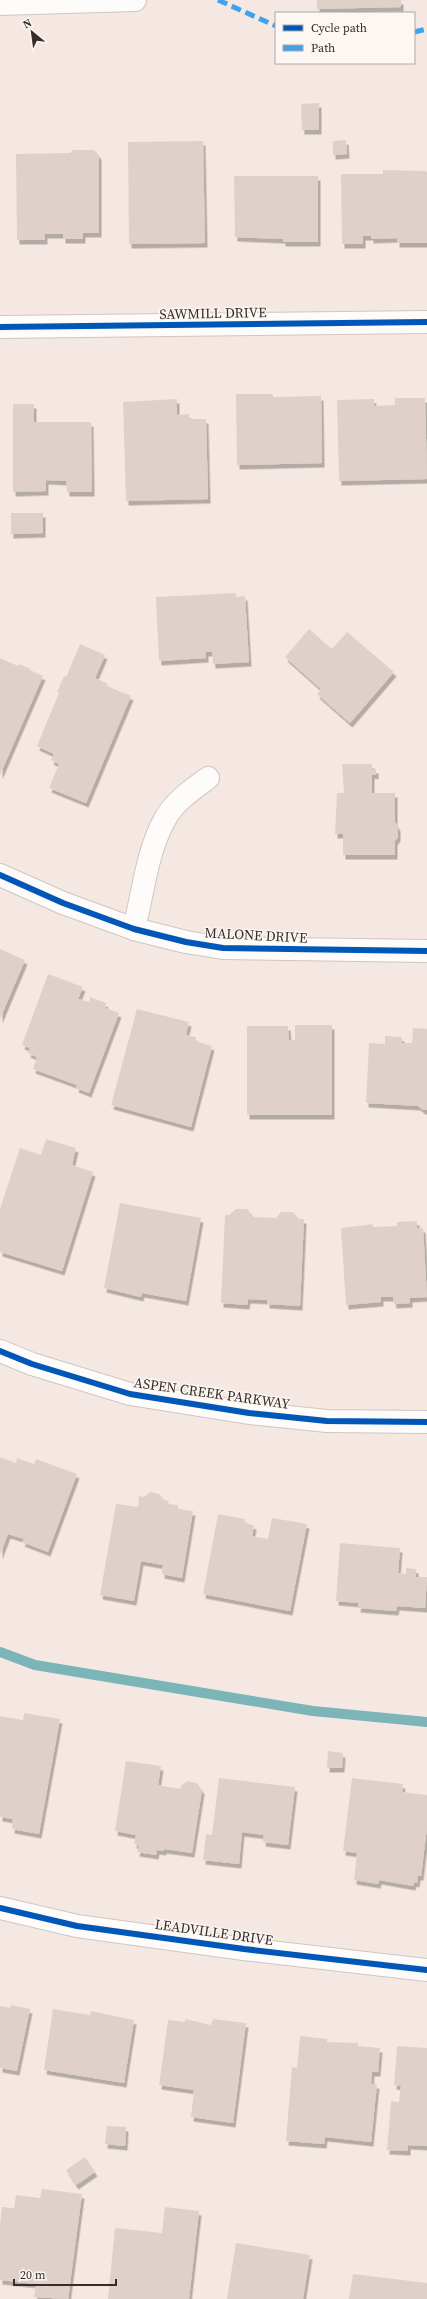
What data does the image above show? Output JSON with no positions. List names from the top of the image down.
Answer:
{
  "streets": {
    "street": [
      "SAWMILL DRIVE",
      "MALONE DRIVE",
      "ASPEN CREEK PARKWAY",
      "LEADVILLE DRIVE"
    ]
  },
  "legend": ["Cycle path", "Path"],
  "scale_bar": "20 m",
  "north": "top left"
}
